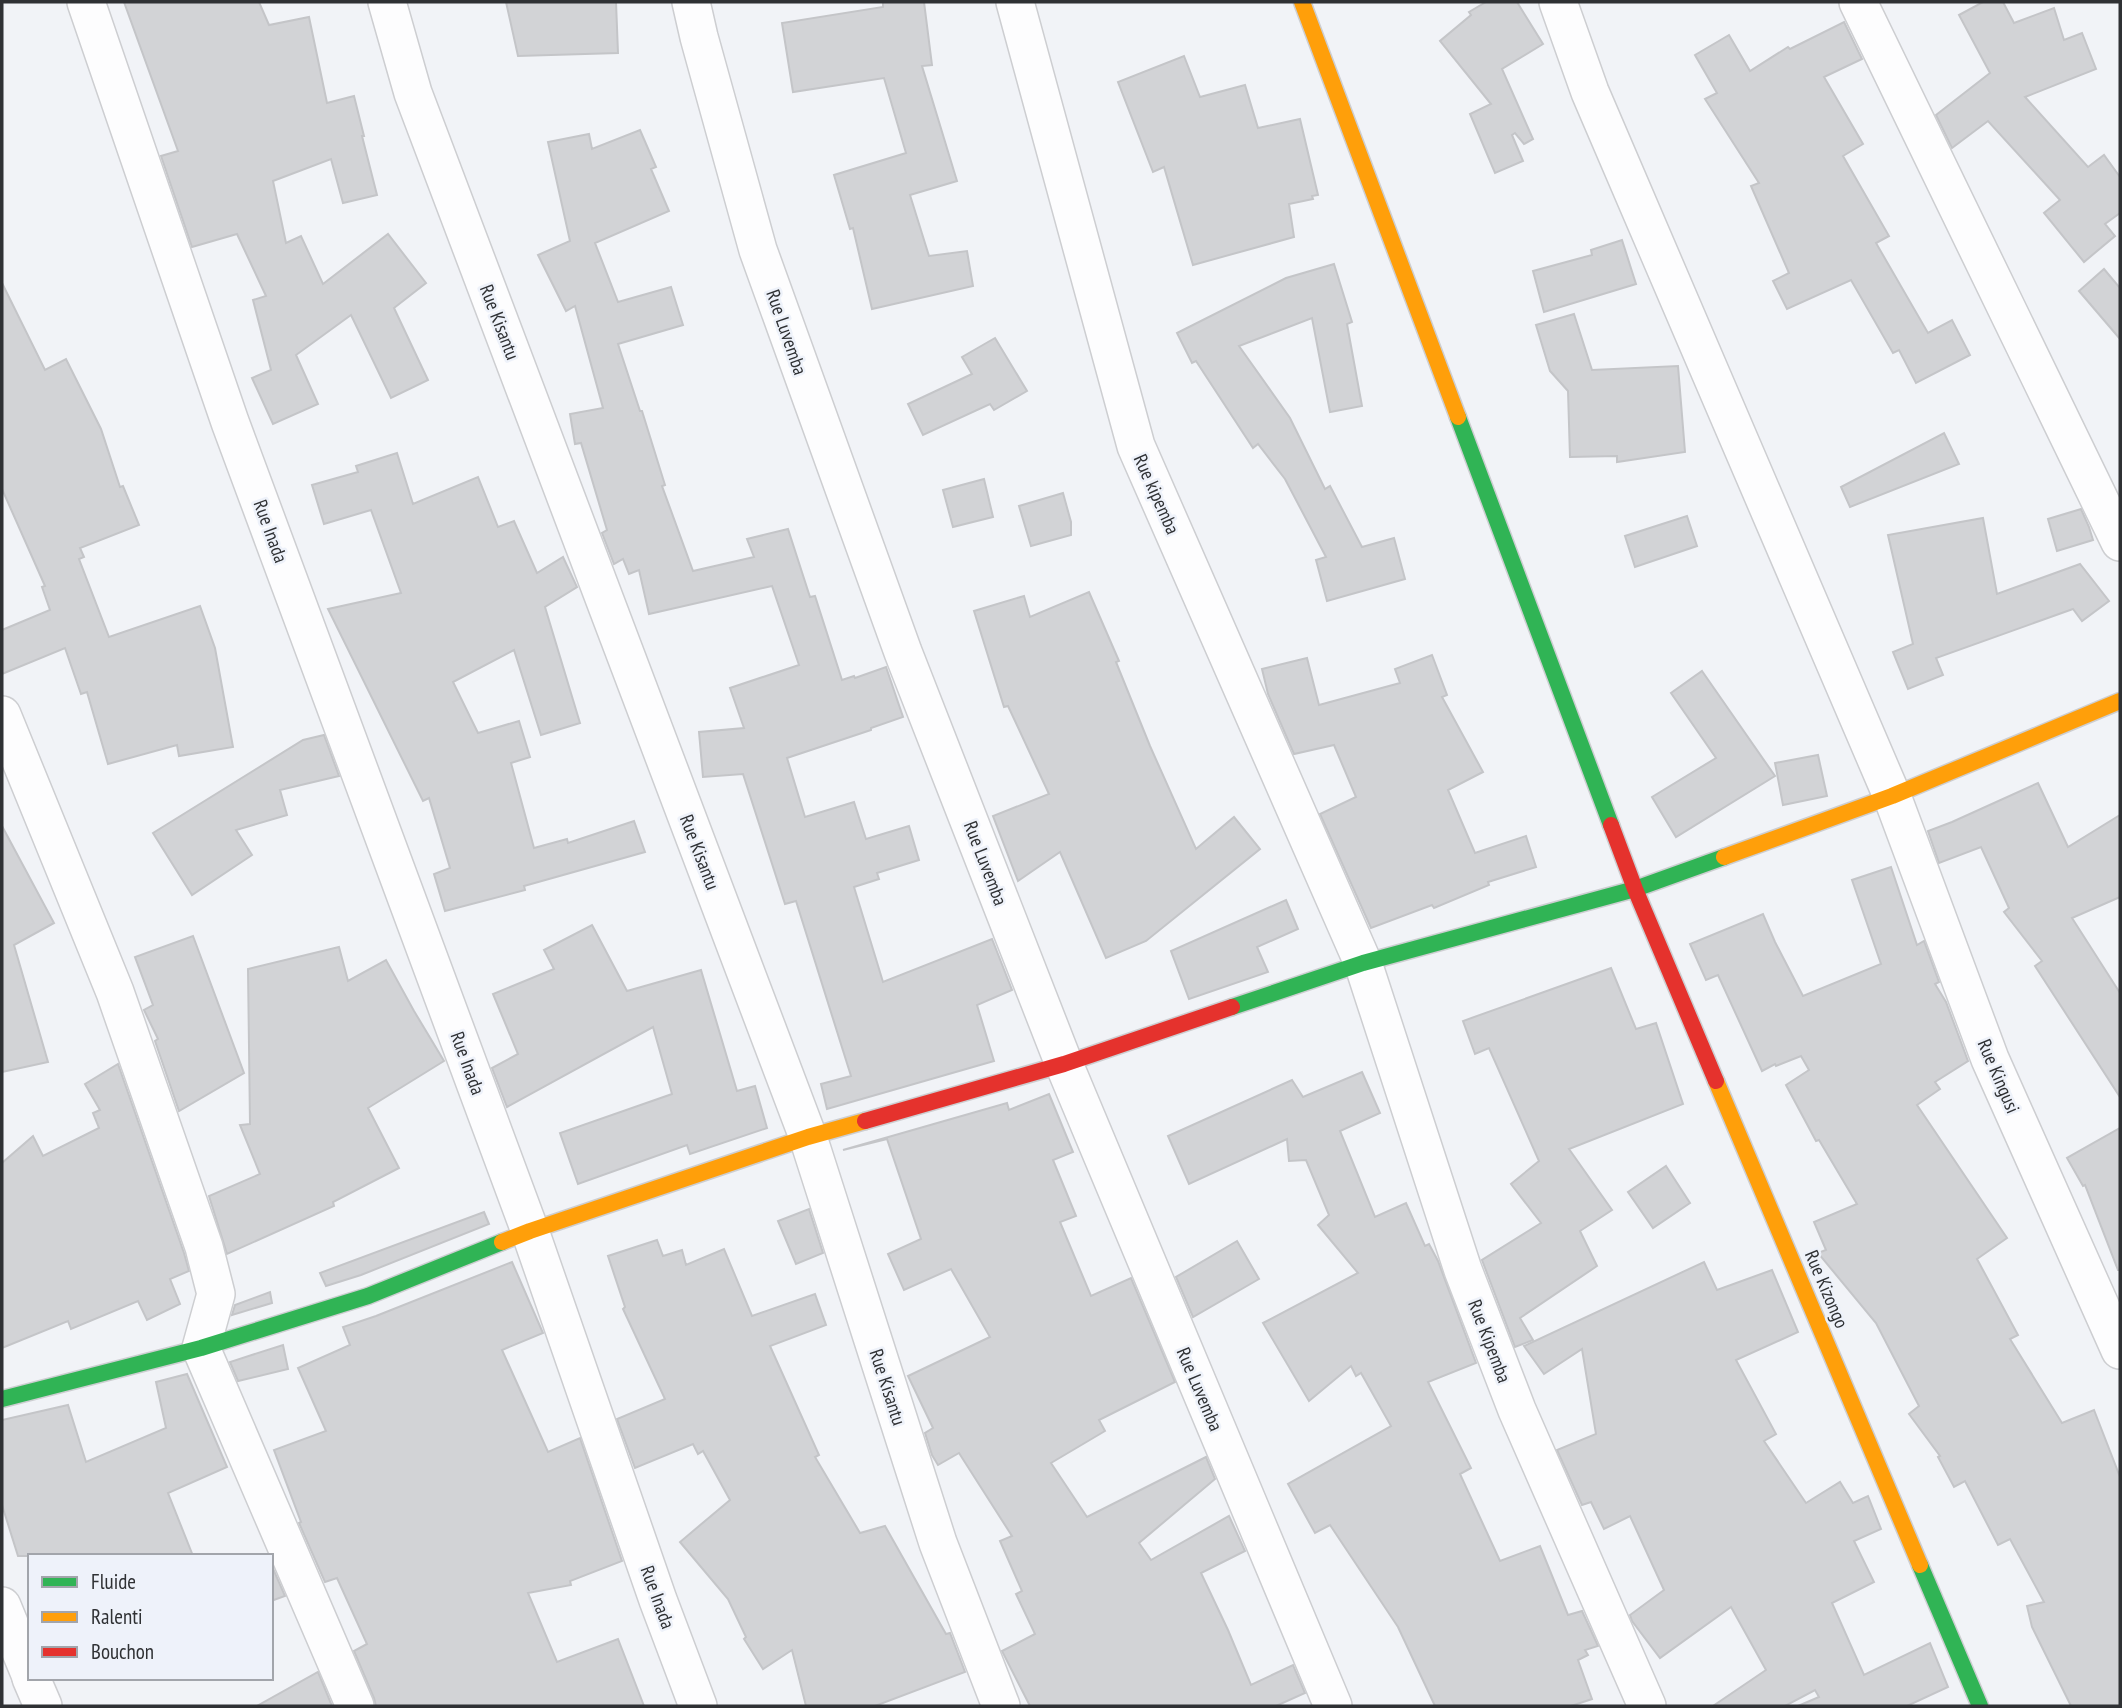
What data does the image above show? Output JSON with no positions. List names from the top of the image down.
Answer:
{
  "streets": {
    "street": [
      "Rue Kisantu",
      "Rue Luvemba",
      "Rue kipemba",
      "Rue Inada",
      "Rue Kingusi",
      "Rue Kizongo",
      "Rue Kipemba"
    ]
  },
  "crossings": [
    ["Rue kipemba", "Rue Kipemba"]
  ],
  "legend": ["Fluide", "Ralenti", "Bouchon"]
}
